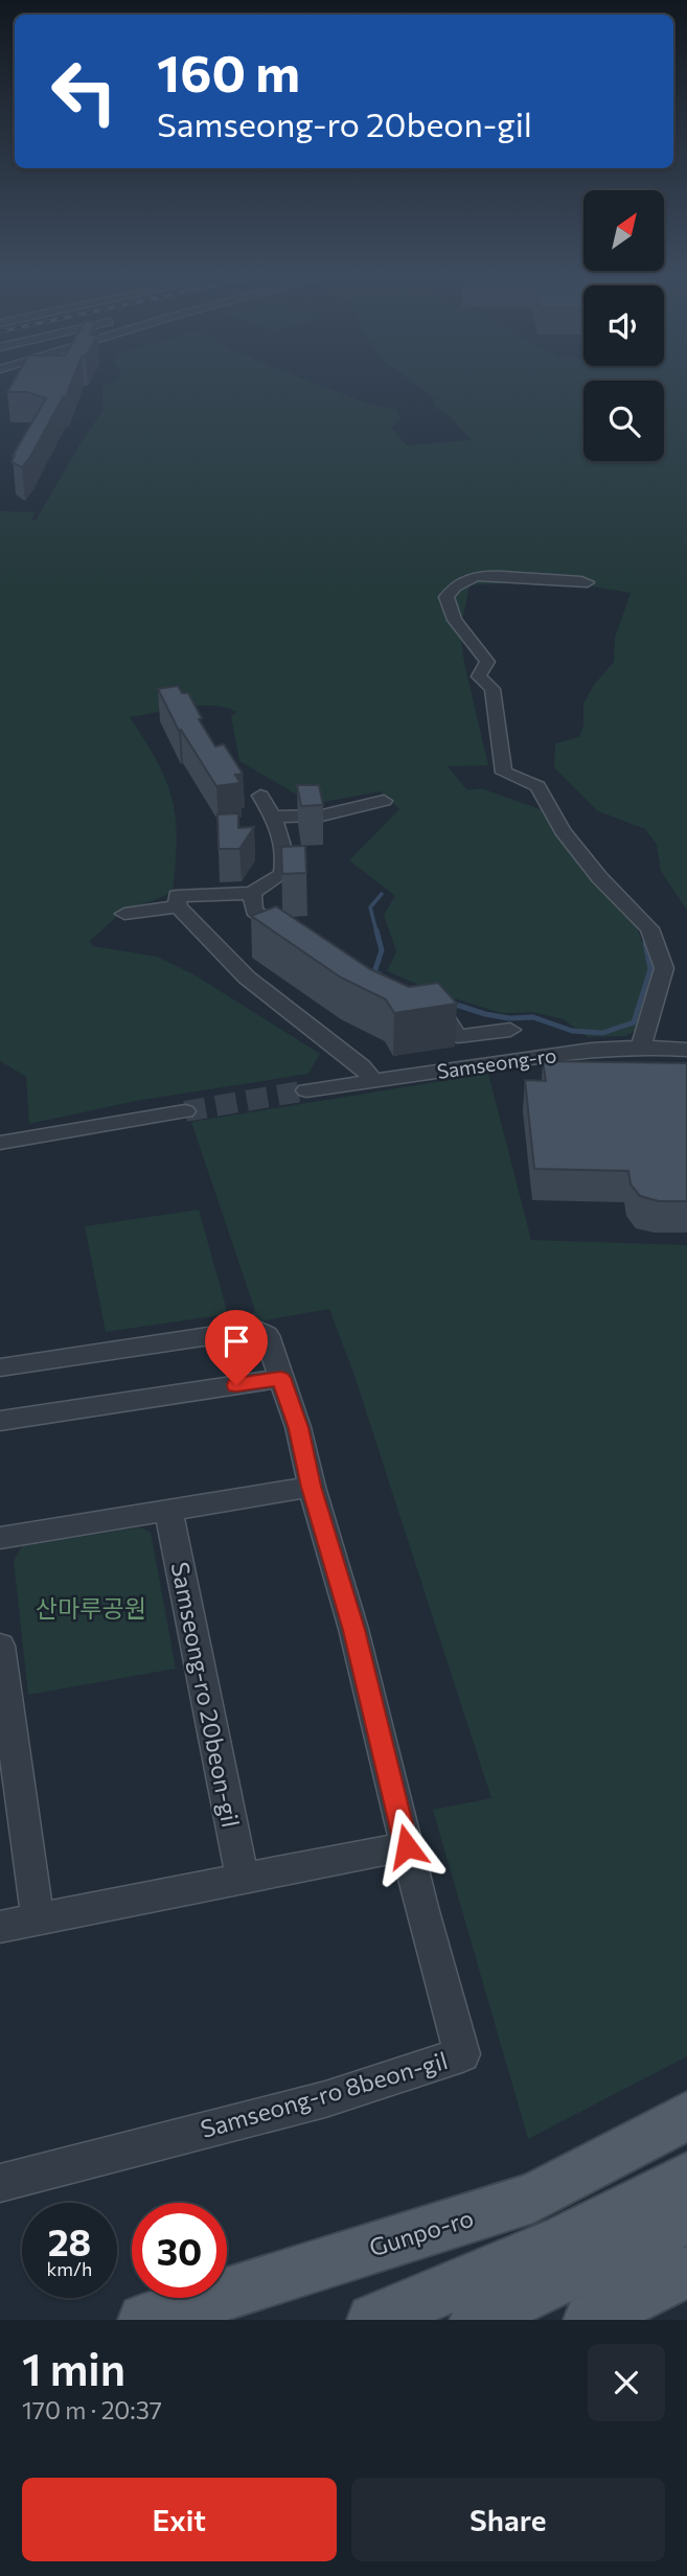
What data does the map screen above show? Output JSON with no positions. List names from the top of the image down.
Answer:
{
  "streets": {
    "main road": ["Gunpo-ro"],
    "street": ["Samseong-ro", "Samseong-ro 20beon-gil", "Samseong-ro 8beon-gil"]
  },
  "parks": ["산마루공원"],
  "north": "top right",
  "page": {
    "turn": ["160 m", "Samseong-ro 20beon-gil"],
    "speed": "28 km/h",
    "limit": "30",
    "heading": ["1 min", "170 m · 20:37"],
    "buttons": ["Exit", "Share"]
  }
}
